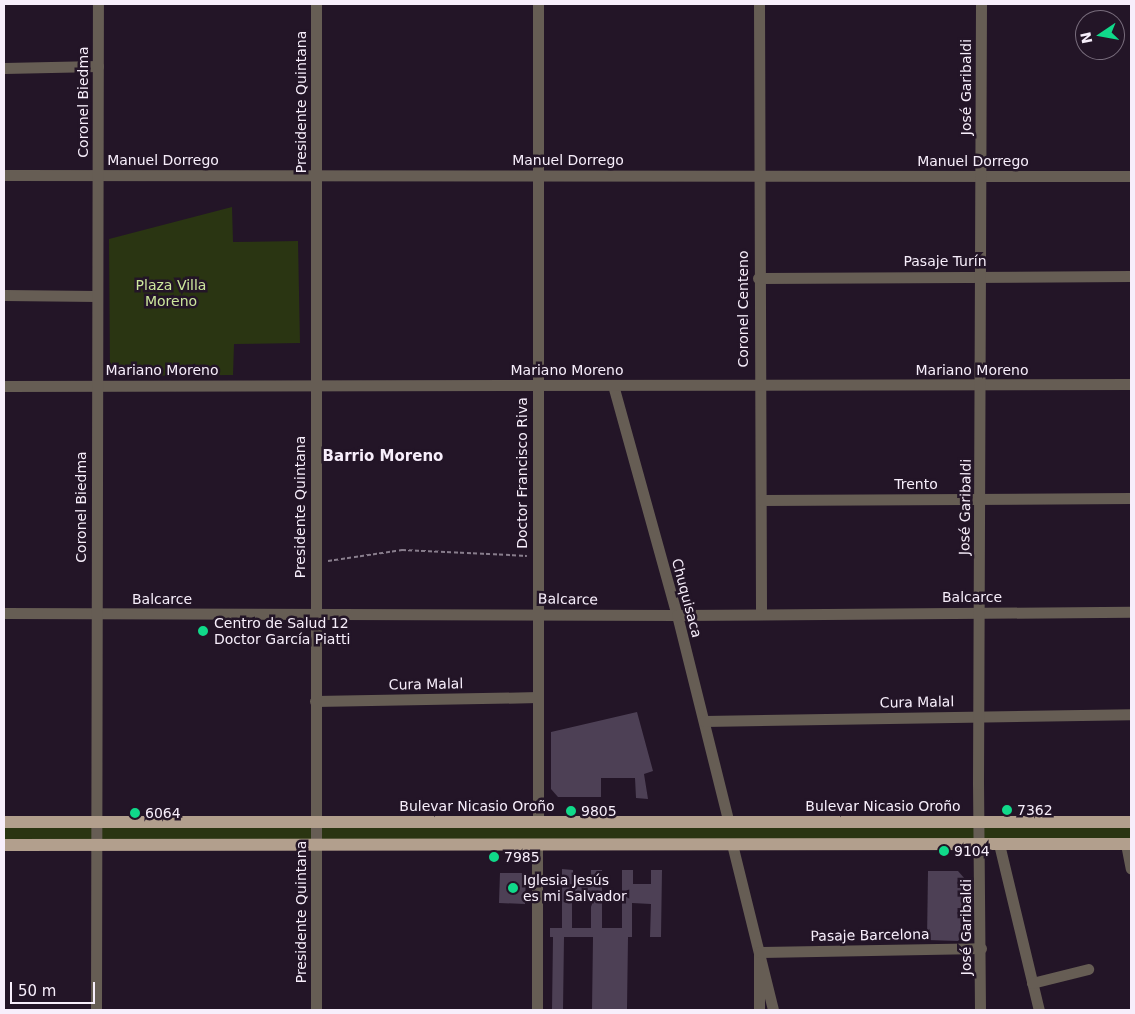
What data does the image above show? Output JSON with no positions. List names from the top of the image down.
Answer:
{
  "streets": {
    "main road": ["Bulevar Nicasio Oroño"],
    "street": [
      "José Garibaldi",
      "Coronel Biedma",
      "Presidente Quintana",
      "Manuel Dorrego",
      "Pasaje Turín",
      "Coronel Centeno",
      "Mariano Moreno",
      "Doctor Francisco Riva",
      "Trento",
      "Balcarce",
      "Chuquisaca",
      "Cura Malal",
      "Pasaje Barcelona"
    ]
  },
  "crossings": [
    ["José Garibaldi", "Manuel Dorrego"],
    ["José Garibaldi", "Pasaje Turín"],
    ["José Garibaldi", "Mariano Moreno"],
    ["José Garibaldi", "Trento"],
    ["José Garibaldi", "Balcarce"],
    ["José Garibaldi", "Cura Malal"],
    ["José Garibaldi", "Bulevar Nicasio Oroño"],
    ["José Garibaldi", "Pasaje Barcelona"],
    ["Coronel Biedma", "Manuel Dorrego"],
    ["Coronel Biedma", "Mariano Moreno"],
    ["Coronel Biedma", "Balcarce"],
    ["Coronel Biedma", "Bulevar Nicasio Oroño"],
    ["Presidente Quintana", "Manuel Dorrego"],
    ["Presidente Quintana", "Mariano Moreno"],
    ["Presidente Quintana", "Balcarce"],
    ["Presidente Quintana", "Cura Malal"],
    ["Presidente Quintana", "Bulevar Nicasio Oroño"],
    ["Manuel Dorrego", "Coronel Centeno"],
    ["Manuel Dorrego", "Doctor Francisco Riva"],
    ["Pasaje Turín", "Coronel Centeno"],
    ["Coronel Centeno", "Mariano Moreno"],
    ["Coronel Centeno", "Trento"],
    ["Coronel Centeno", "Balcarce"],
    ["Mariano Moreno", "Doctor Francisco Riva"],
    ["Mariano Moreno", "Chuquisaca"],
    ["Doctor Francisco Riva", "Balcarce"],
    ["Doctor Francisco Riva", "Cura Malal"],
    ["Doctor Francisco Riva", "Bulevar Nicasio Oroño"],
    ["Balcarce", "Chuquisaca"],
    ["Chuquisaca", "Cura Malal"],
    ["Chuquisaca", "Bulevar Nicasio Oroño"]
  ],
  "districts": ["Barrio Moreno"],
  "parks": ["Plaza Villa Moreno"],
  "places": [
    "Centro de Salud 12 Doctor García Piatti",
    "7362",
    "9805",
    "6064",
    "9104",
    "7985",
    "Iglesia Jesús es mi Salvador"
  ],
  "scale_bar": "50 m",
  "north": "left"
}
